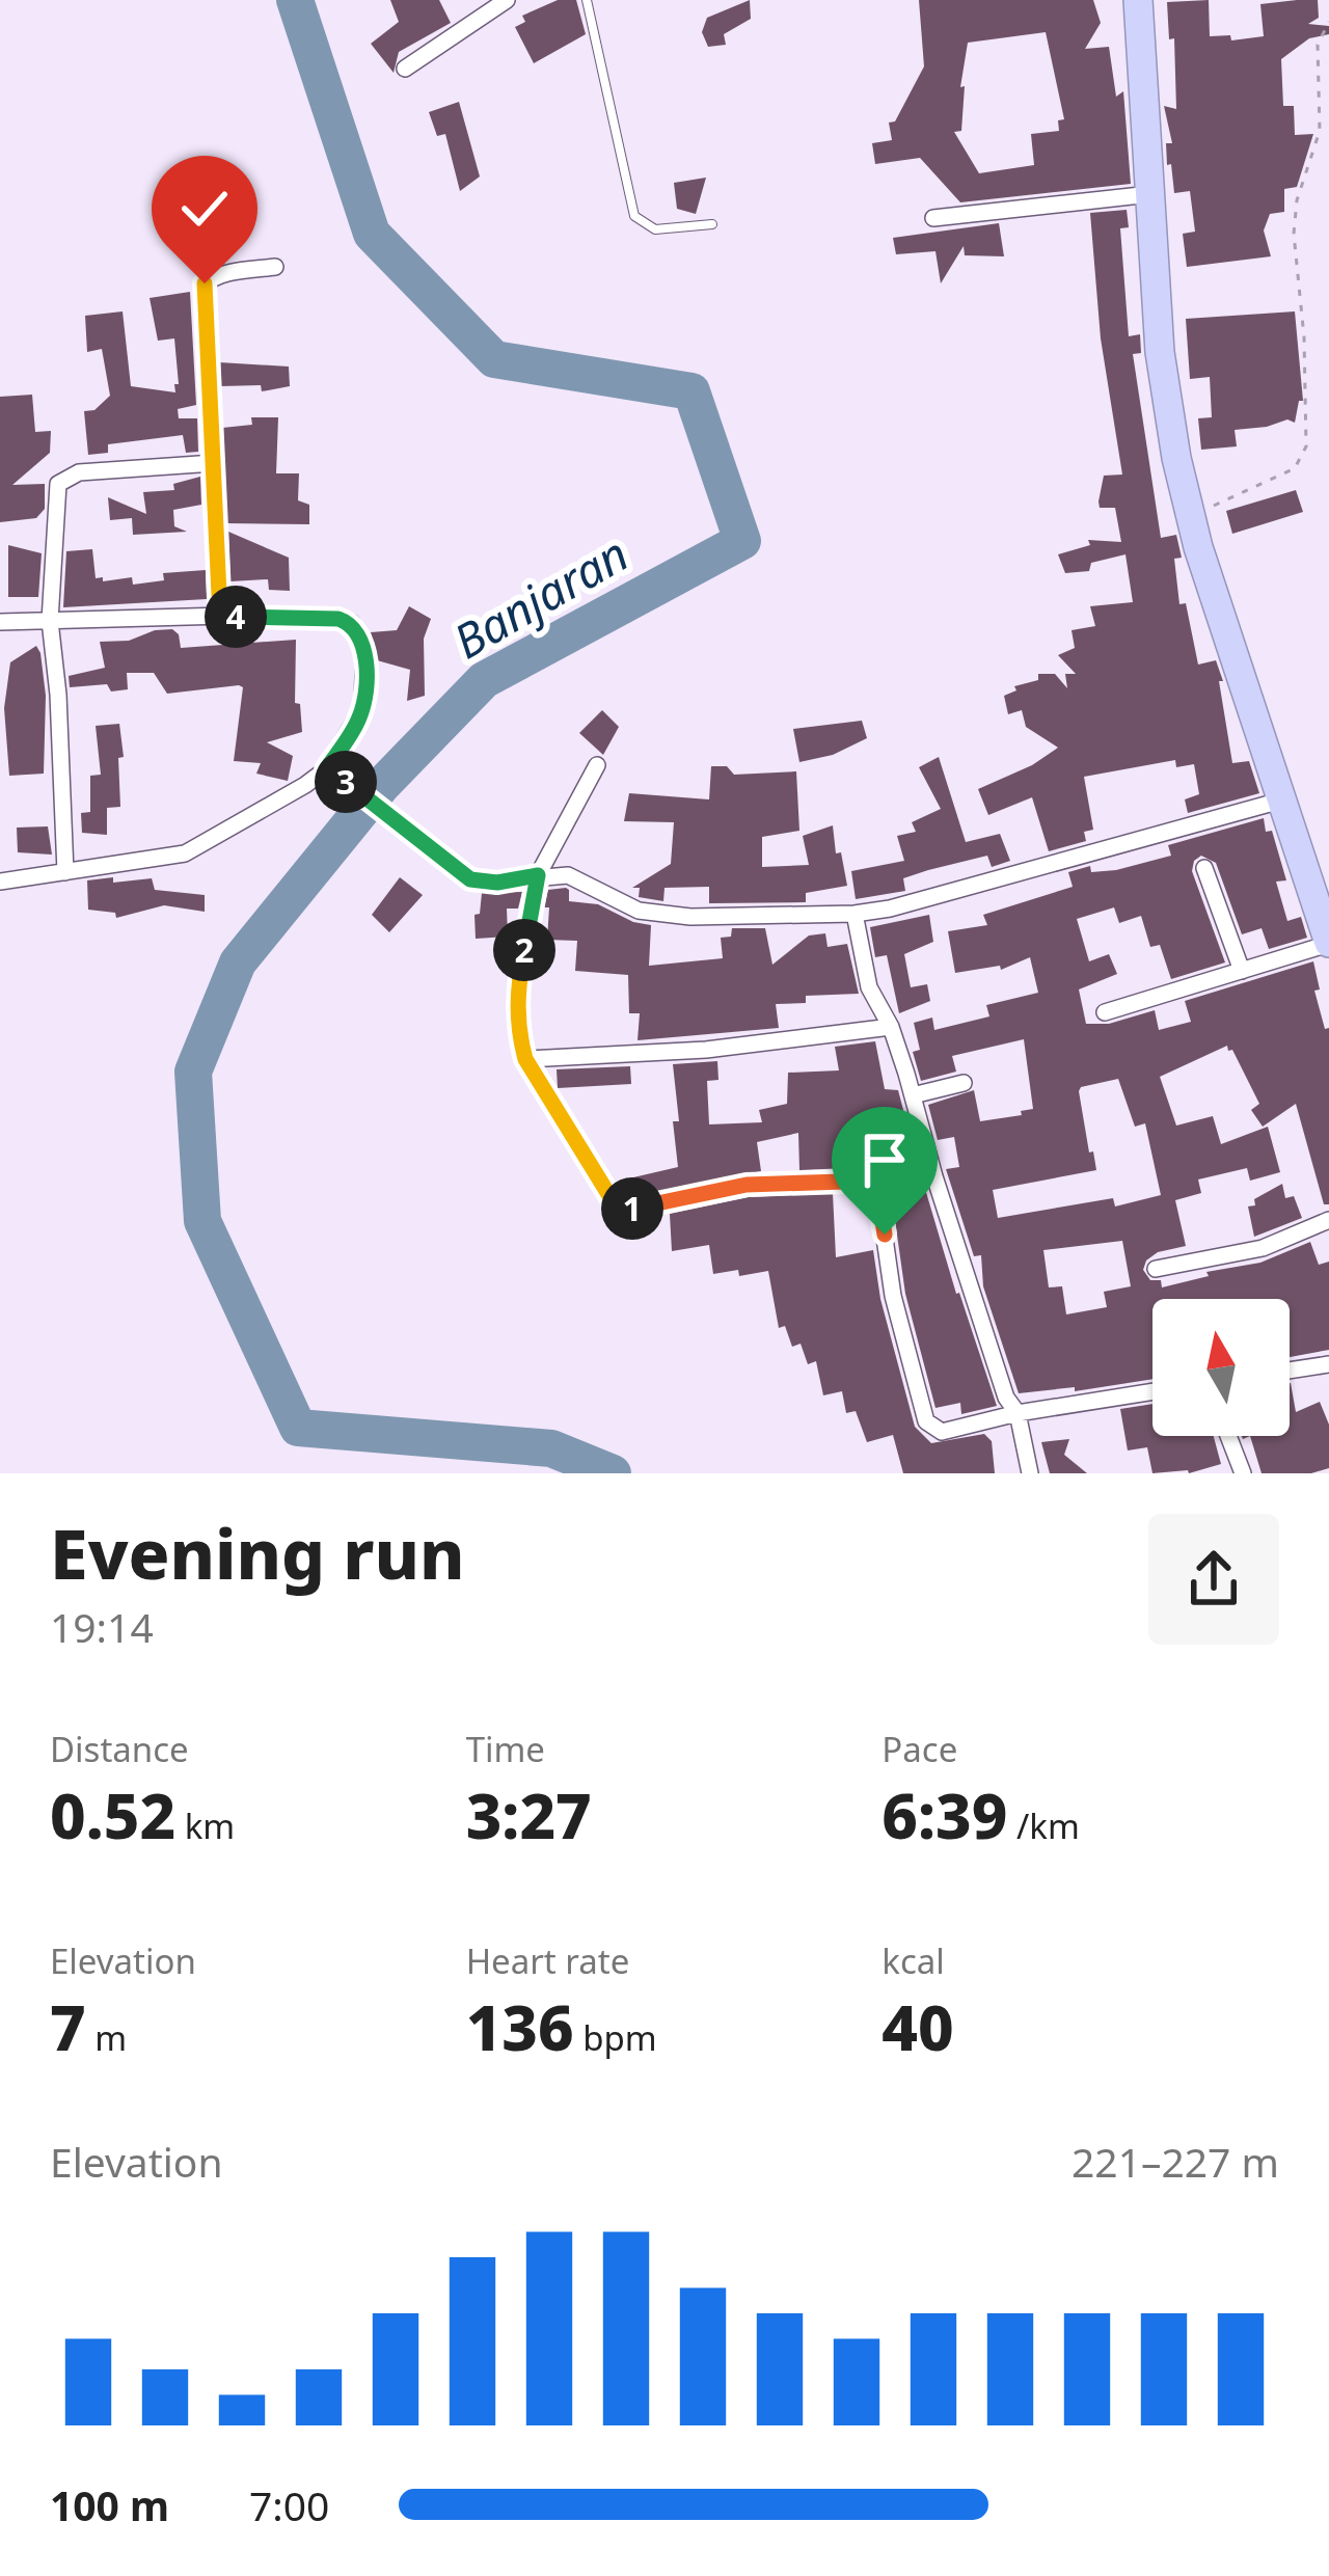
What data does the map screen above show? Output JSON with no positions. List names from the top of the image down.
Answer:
{
  "water": ["Banjaran"],
  "north": "top",
  "page": {
    "pins": [
      "4",
      "3",
      "2",
      "1"
    ],
    "heading": ["Evening run", "19:14"],
    "stats": [
      ["Distance", "0.52 km"],
      ["Time", "3:27"],
      ["Pace", "6:39 /km"],
      ["Elevation", "7 m"],
      ["Heart rate", "136 bpm"],
      ["kcal", "40"]
    ],
    "chart": ["Elevation", "221–227 m"],
    "list": [
      {
        "name": "100 m",
        "note": "7:00"
      }
    ]
  }
}
